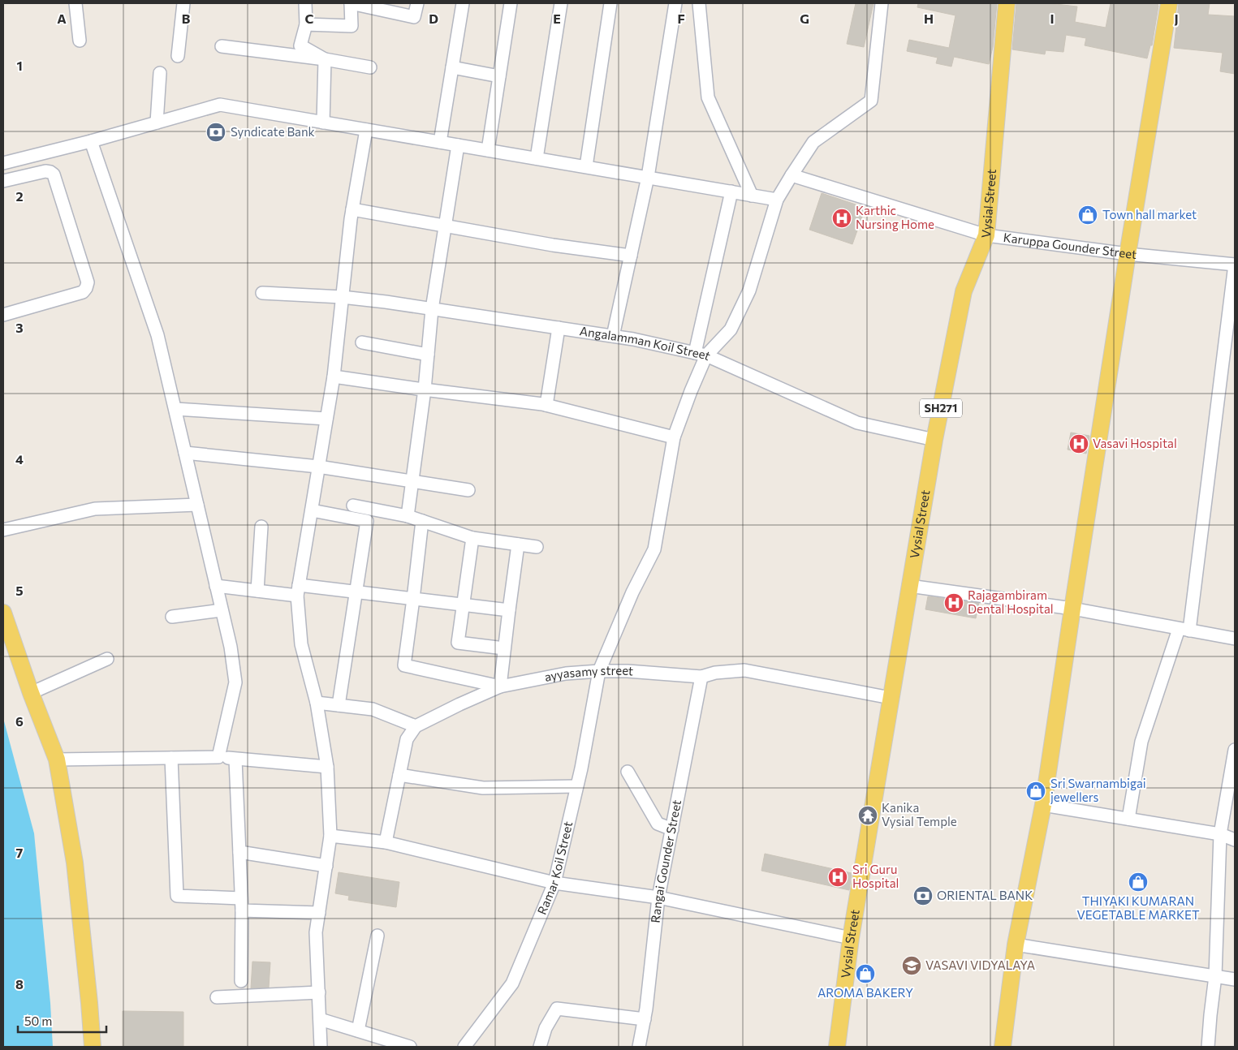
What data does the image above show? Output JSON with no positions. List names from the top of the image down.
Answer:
{
  "streets": {
    "main road": ["Vysial Street", "SH271"],
    "street": [
      "Karuppa Gounder Street",
      "Angalamman Koil Street",
      "ayyasamy street",
      "Rangai Gounder Street",
      "Ramar Koil Street"
    ]
  },
  "crossings": [
    ["Vysial Street", "Karuppa Gounder Street"],
    ["Vysial Street", "Angalamman Koil Street"],
    ["Vysial Street", "ayyasamy street"],
    ["Angalamman Koil Street", "Ramar Koil Street"],
    ["ayyasamy street", "Rangai Gounder Street"],
    ["ayyasamy street", "Ramar Koil Street"]
  ],
  "places": {
    "bank": ["Syndicate Bank", "ORIENTAL BANK"],
    "shop": [
      "Town hall market",
      "Sri Swarnambigai jewellers",
      "THIYAKI KUMARAN VEGETABLE MARKET",
      "AROMA BAKERY"
    ],
    "hospital": [
      "Karthic Nursing Home",
      "Vasavi Hospital",
      "Rajagambiram Dental Hospital",
      "Sri Guru Hospital"
    ],
    "temple": ["Kanika Vysial Temple"],
    "school or university": ["VASAVI VIDYALAYA"]
  },
  "scale_bar": "50 m",
  "grid": {
    "columns": [
      "A",
      "B",
      "C",
      "D",
      "E",
      "F",
      "G",
      "H",
      "I",
      "J"
    ],
    "rows": [
      "1",
      "2",
      "3",
      "4",
      "5",
      "6",
      "7",
      "8"
    ]
  }
}
